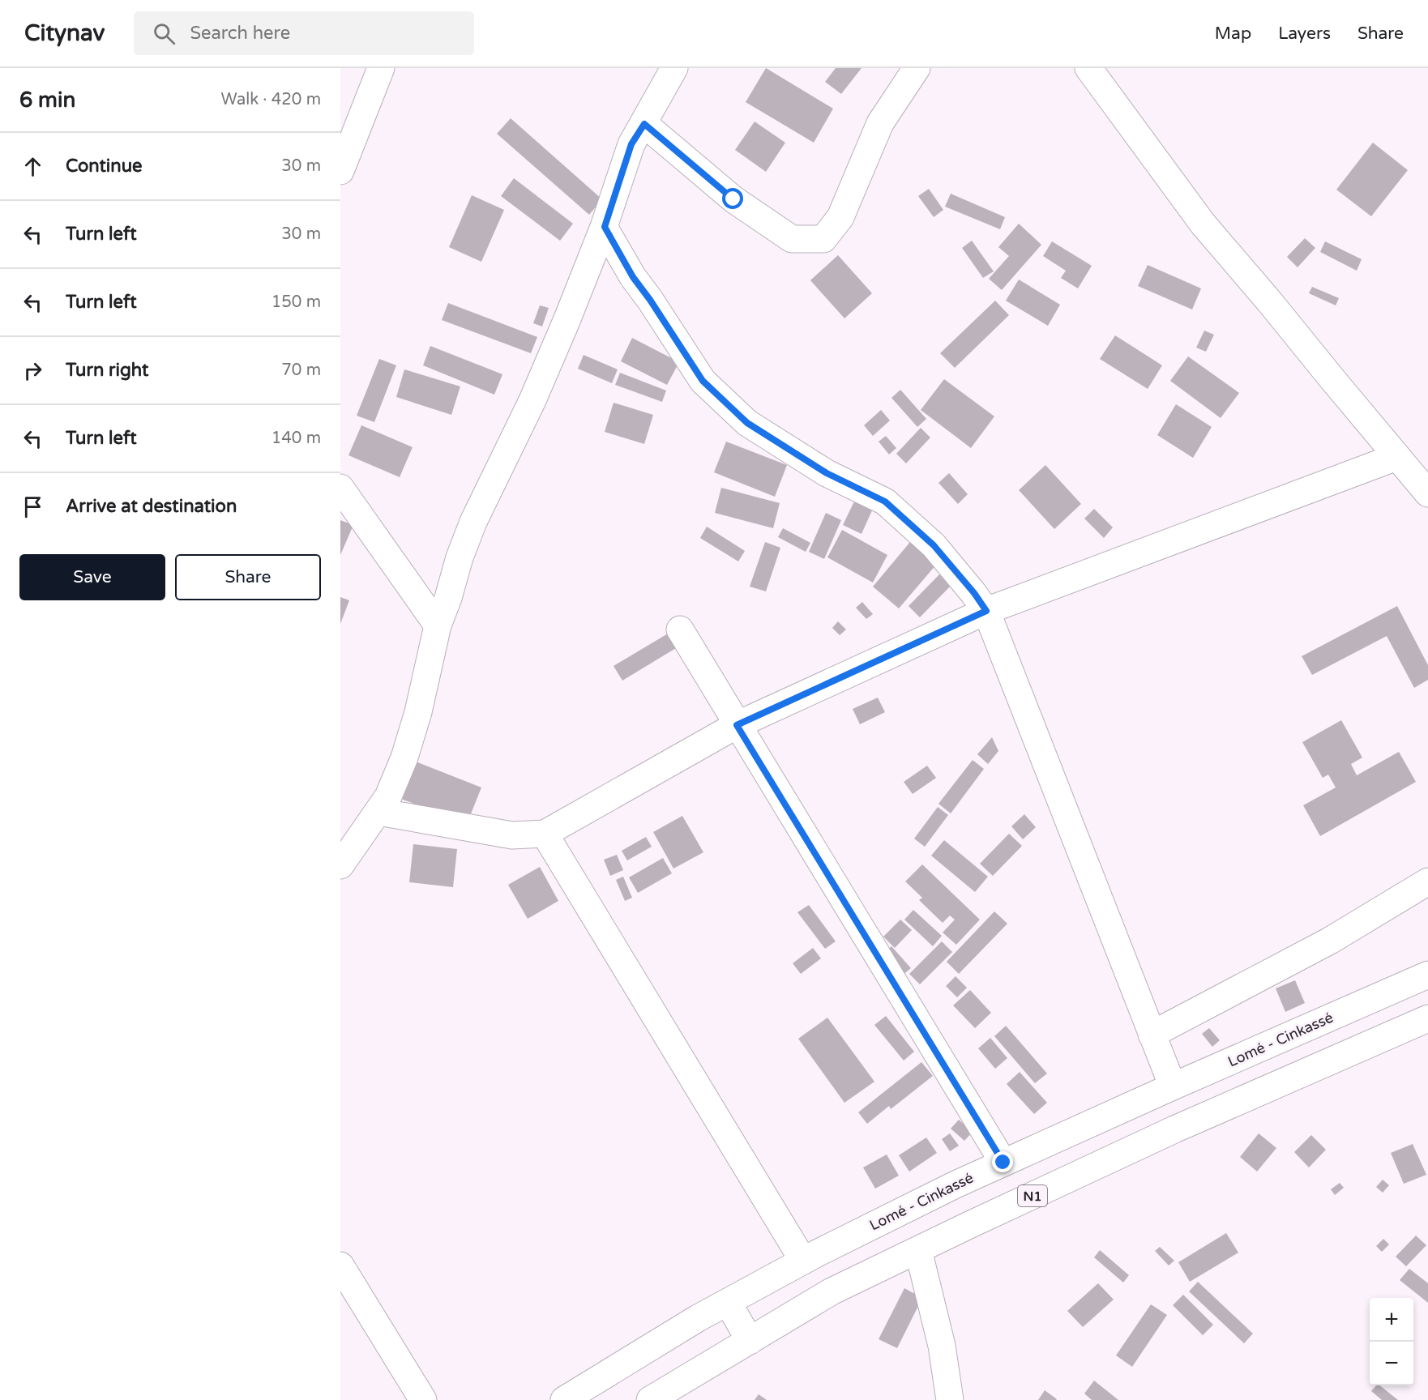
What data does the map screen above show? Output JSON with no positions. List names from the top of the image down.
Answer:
{
  "streets": {
    "main road": ["Lomé - Cinkassé", "N1"]
  },
  "page": {
    "header": "Citynav",
    "search": "Search here",
    "nav": ["Map", "Layers", "Share"],
    "heading": ["6 min", "Walk · 420 m"],
    "list": [
      ["Continue", "30 m"],
      ["Turn left", "30 m"],
      ["Turn left", "150 m"],
      ["Turn right", "70 m"],
      ["Turn left", "140 m"],
      "Arrive at destination"
    ],
    "buttons": ["Save", "Share"],
    "map_buttons": ["+", "−"]
  }
}
